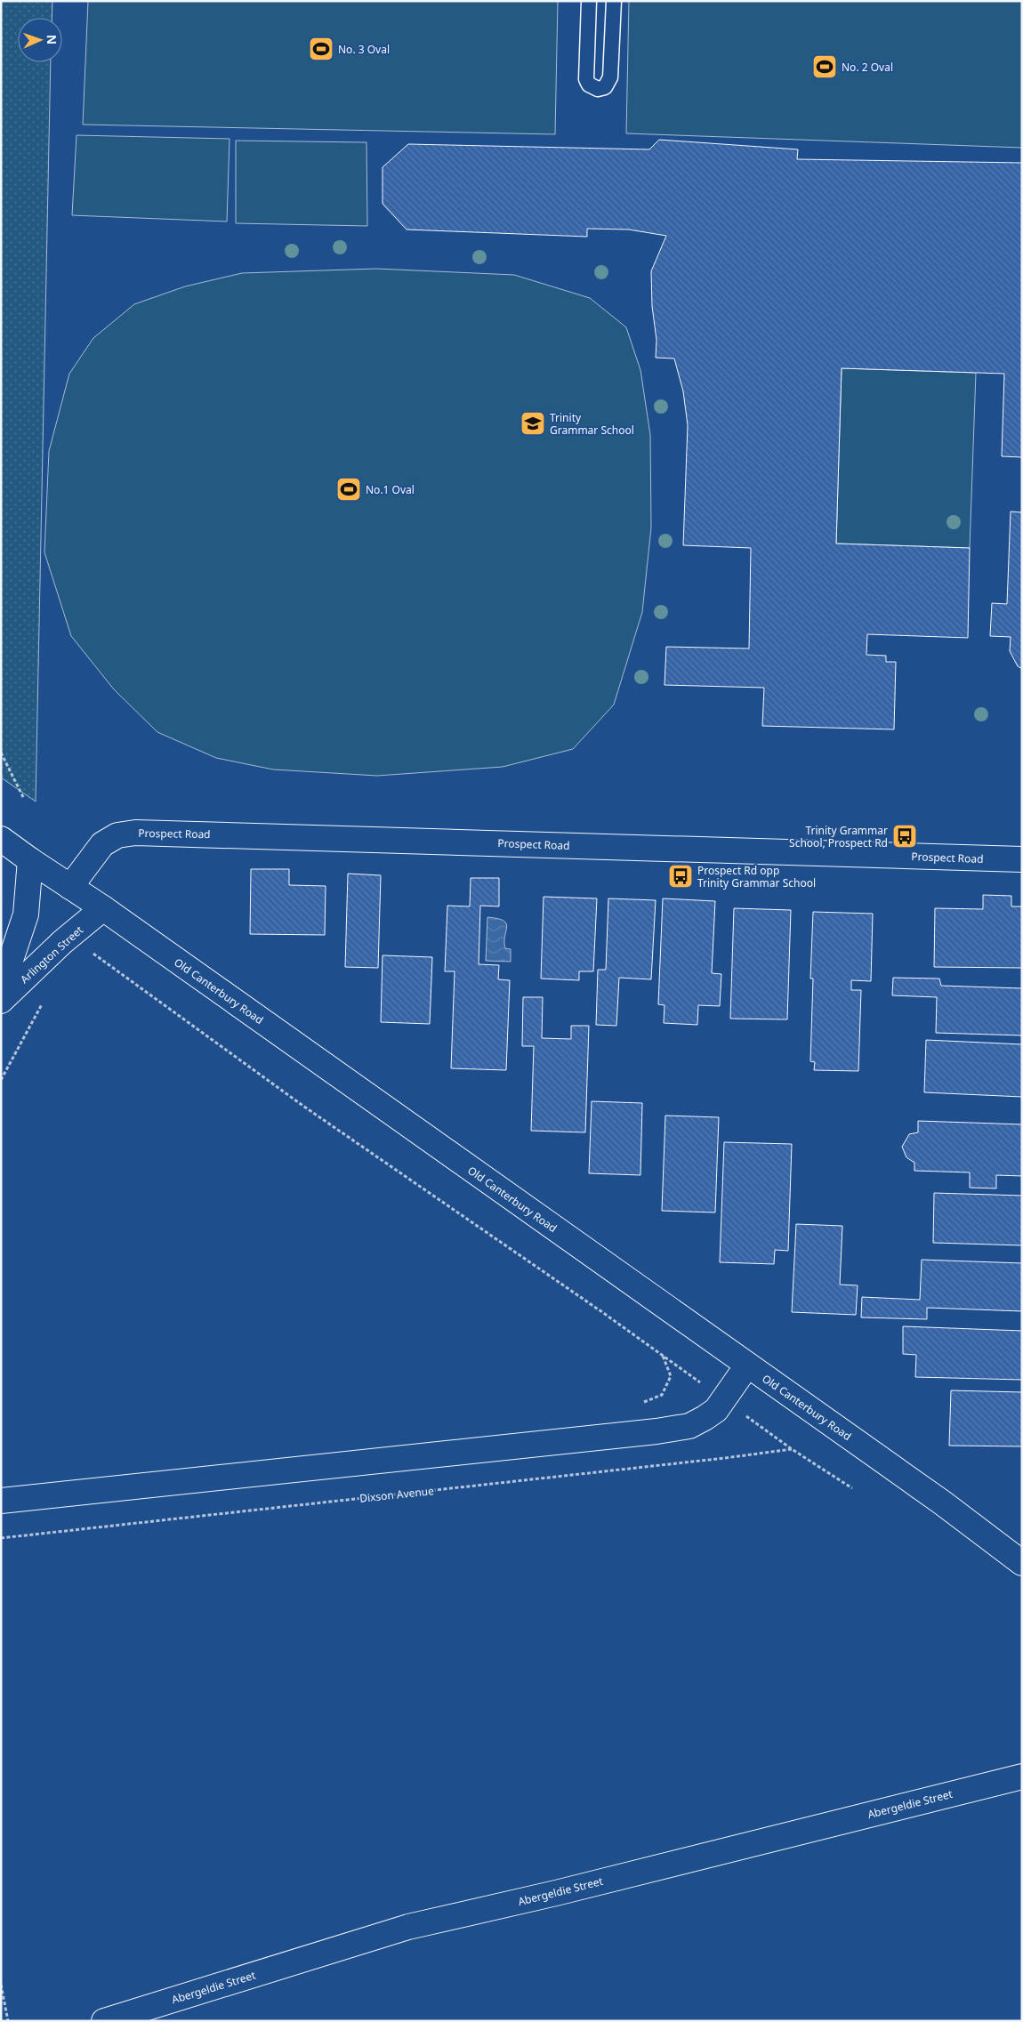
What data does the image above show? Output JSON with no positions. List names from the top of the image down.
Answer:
{
  "streets": {
    "street": [
      "Prospect Road",
      "Arlington Street",
      "Old Canterbury Road",
      "Abergeldie Street"
    ],
    "path": ["Dixson Avenue"]
  },
  "crossings": [
    ["Prospect Road", "Old Canterbury Road"],
    ["Arlington Street", "Old Canterbury Road"]
  ],
  "places": {
    "sports": ["No. 3 Oval", "No. 2 Oval", "No.1 Oval"],
    "school or university": ["Trinity Grammar School"],
    "bus stop": ["Trinity Grammar School, Prospect Rd", "Prospect Rd opp Trinity Grammar School"]
  },
  "north": "right"
}
